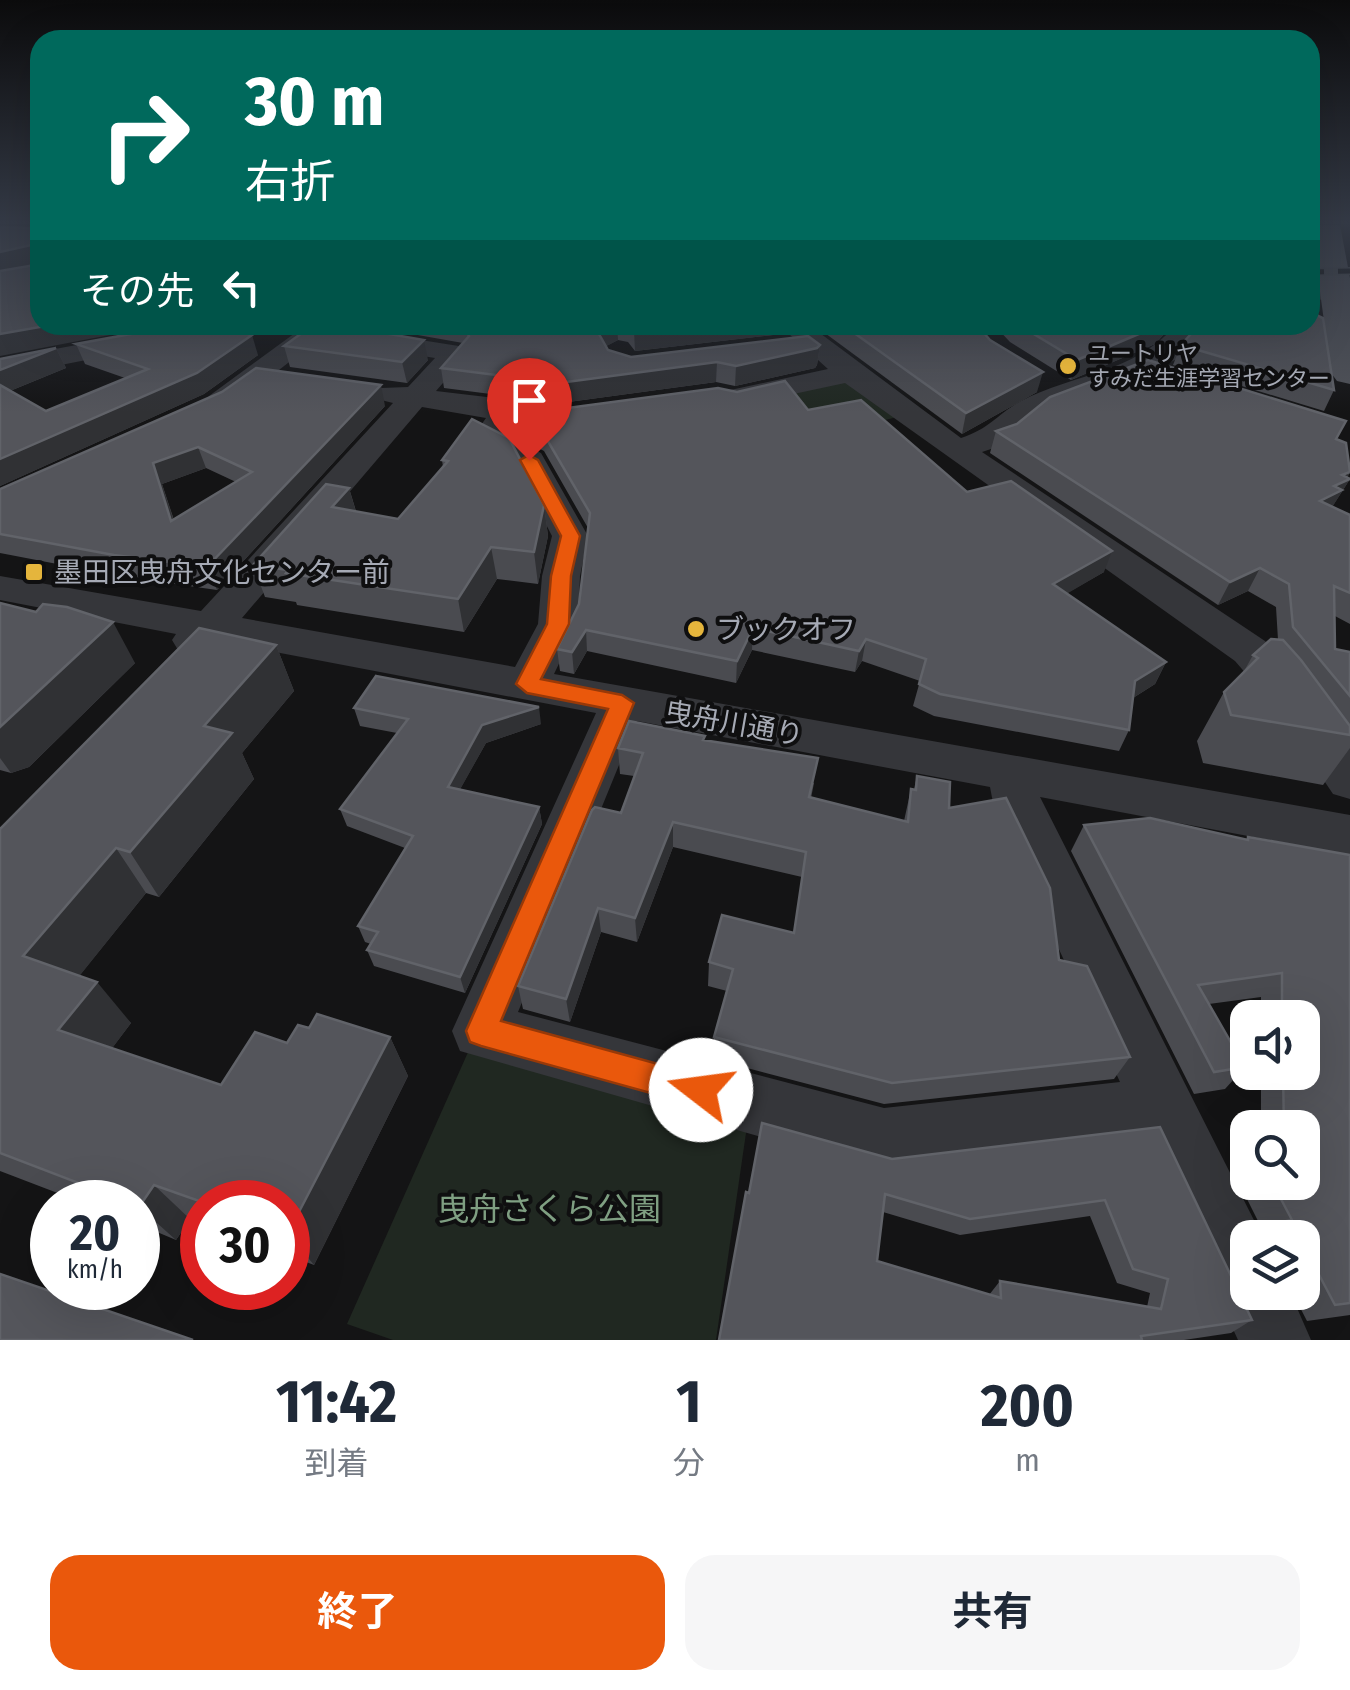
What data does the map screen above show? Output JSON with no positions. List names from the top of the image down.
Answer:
{
  "streets": {
    "street": ["曳舟川通り"]
  },
  "parks": ["曳舟さくら公園"],
  "places": {
    "other": ["ユートリヤ すみだ生涯学習センター", "ブックオフ"],
    "transit": ["墨田区曳舟文化センター前"]
  },
  "page": {
    "turn": ["30 m", "右折"],
    "then": "その先",
    "speed": "20 km/h",
    "limit": "30",
    "eta": [
      "11:42",
      "到着",
      "1",
      "分",
      "200",
      "m"
    ],
    "buttons": ["終了", "共有"]
  }
}
